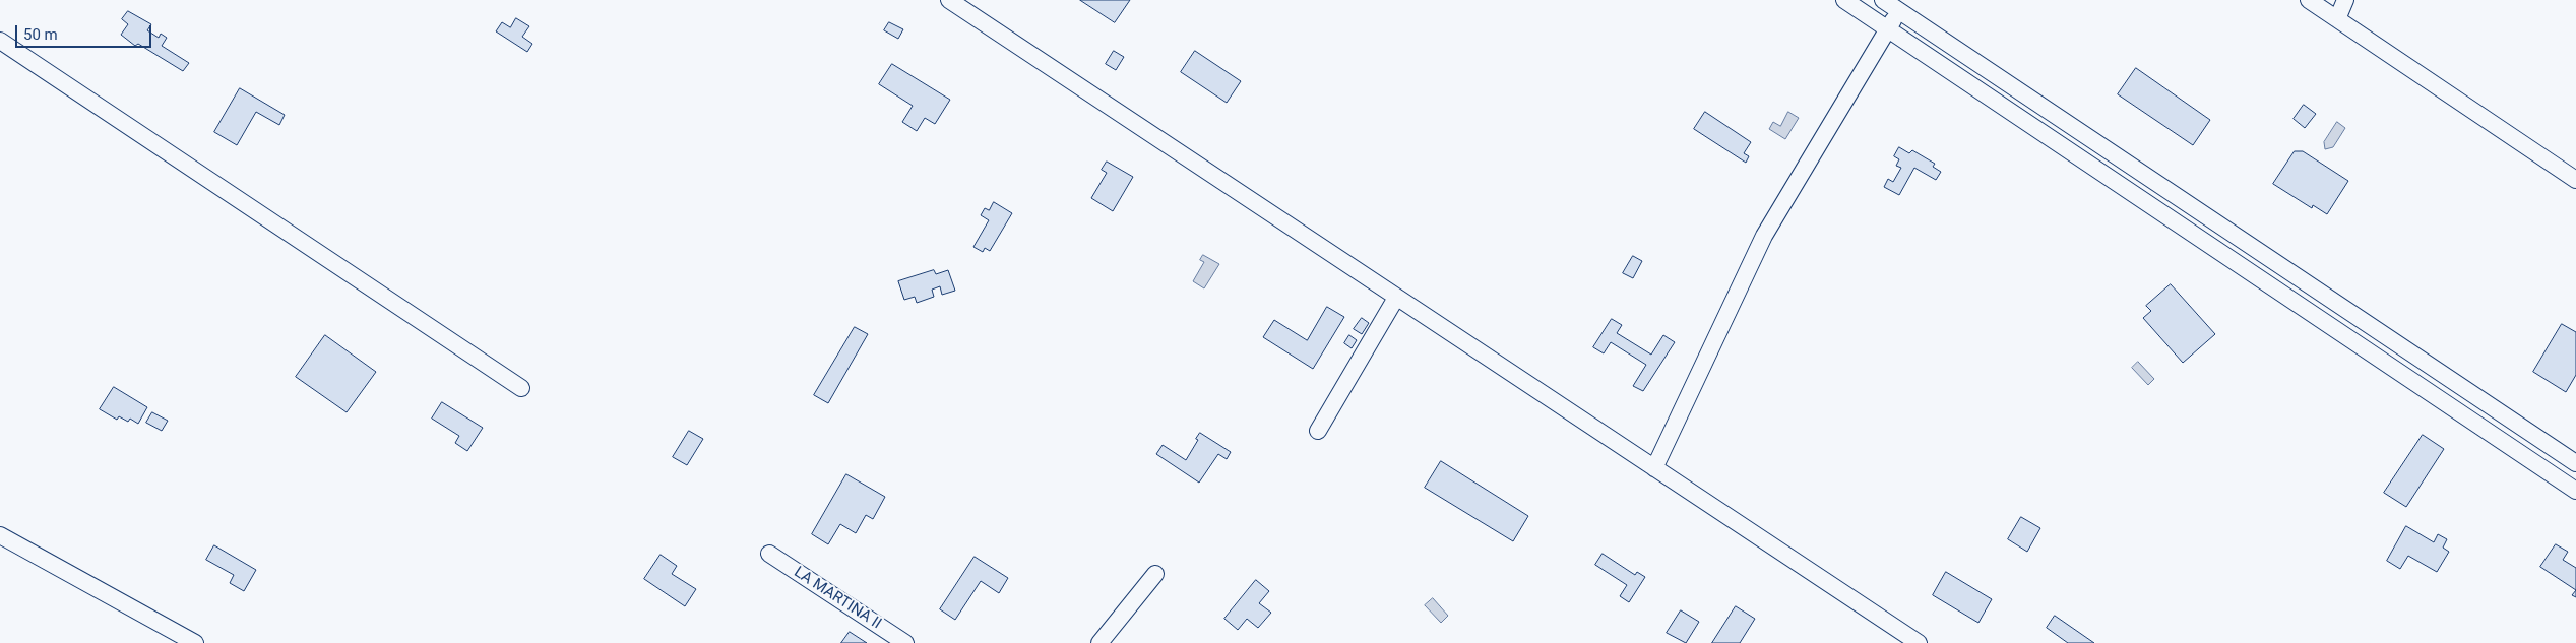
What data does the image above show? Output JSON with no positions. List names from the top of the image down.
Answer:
{
  "streets": {
    "street": ["LA MARTINA II"]
  },
  "scale_bar": "50 m"
}
